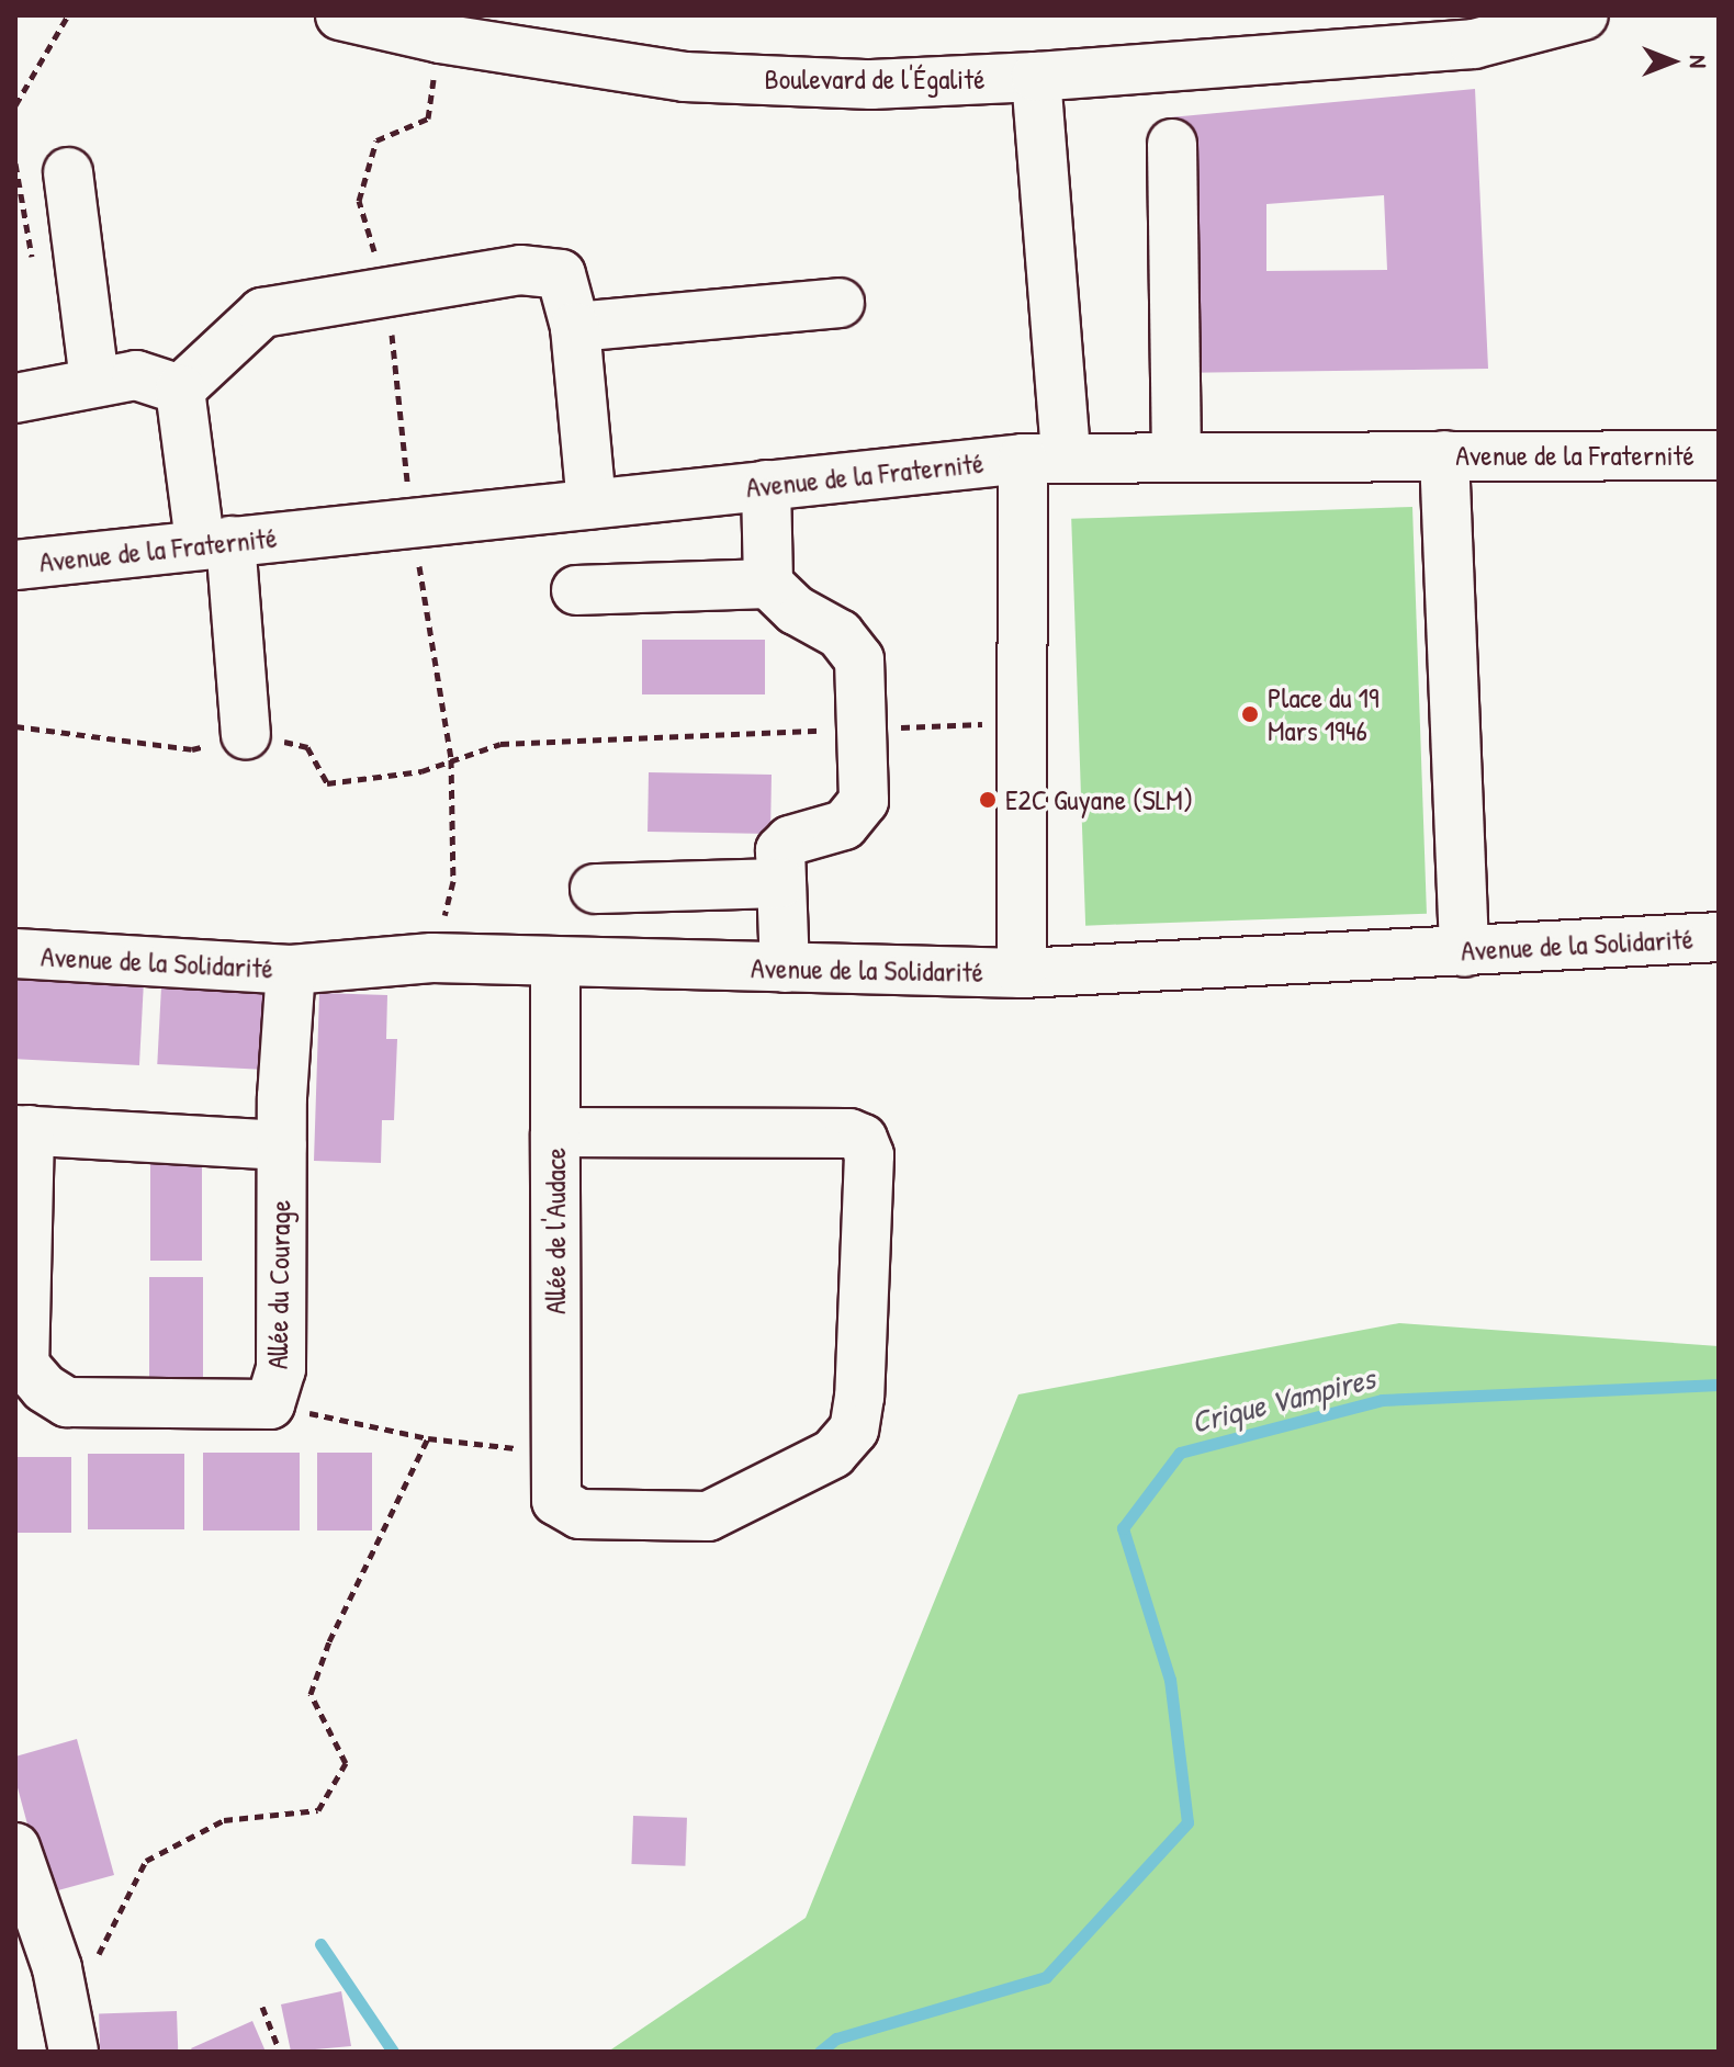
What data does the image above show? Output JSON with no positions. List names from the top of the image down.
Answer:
{
  "streets": {
    "street": [
      "Boulevard de l'Égalité",
      "Avenue de la Fraternité",
      "Avenue de la Solidarité",
      "Allée de l'Audace",
      "Allée du Courage"
    ]
  },
  "crossings": [
    ["Avenue de la Solidarité", "Allée de l'Audace"],
    ["Avenue de la Solidarité", "Allée du Courage"]
  ],
  "water": ["Crique Vampires"],
  "places": ["Place du 19 Mars 1946", "E2C Guyane (SLM)"],
  "north": "right"
}
